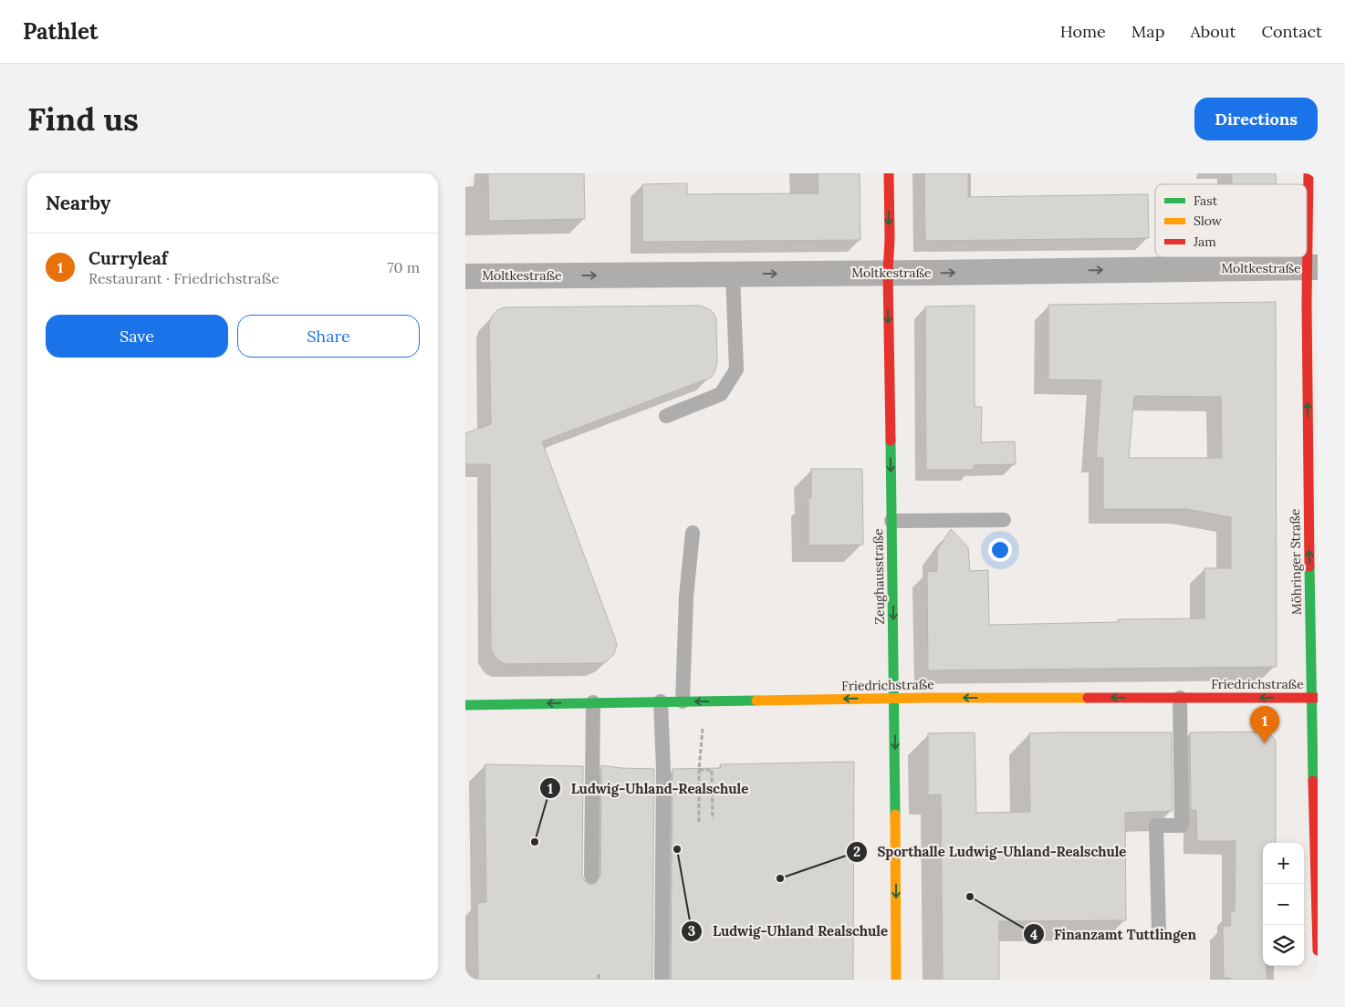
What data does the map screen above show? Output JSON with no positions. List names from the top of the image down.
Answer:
{
  "streets": {
    "street": [
      "Moltkestraße",
      "Möhringer Straße",
      "Zeughausstraße",
      "Friedrichstraße"
    ]
  },
  "crossings": [
    ["Moltkestraße", "Möhringer Straße"],
    ["Moltkestraße", "Zeughausstraße"],
    ["Möhringer Straße", "Friedrichstraße"],
    ["Zeughausstraße", "Friedrichstraße"]
  ],
  "one_way": [
    "Moltkestraße",
    "Möhringer Straße",
    "Zeughausstraße",
    "Friedrichstraße"
  ],
  "places": [
    "Ludwig-Uhland-Realschule",
    "Ludwig-Uhland Realschule",
    "Sporthalle Ludwig-Uhland-Realschule",
    "Finanzamt Tuttlingen"
  ],
  "legend": ["Fast", "Slow", "Jam"],
  "page": {
    "header": "Pathlet",
    "nav": [
      "Home",
      "Map",
      "About",
      "Contact"
    ],
    "buttons": [
      "Directions",
      ["Save", "Share"]
    ],
    "title": "Find us",
    "heading": "Nearby",
    "list": [
      {
        "mark": "1",
        "name": "Curryleaf",
        "note": "Restaurant · Friedrichstraße",
        "value": "70 m"
      }
    ],
    "pins": "1",
    "map_buttons": ["+", "−"]
  }
}
